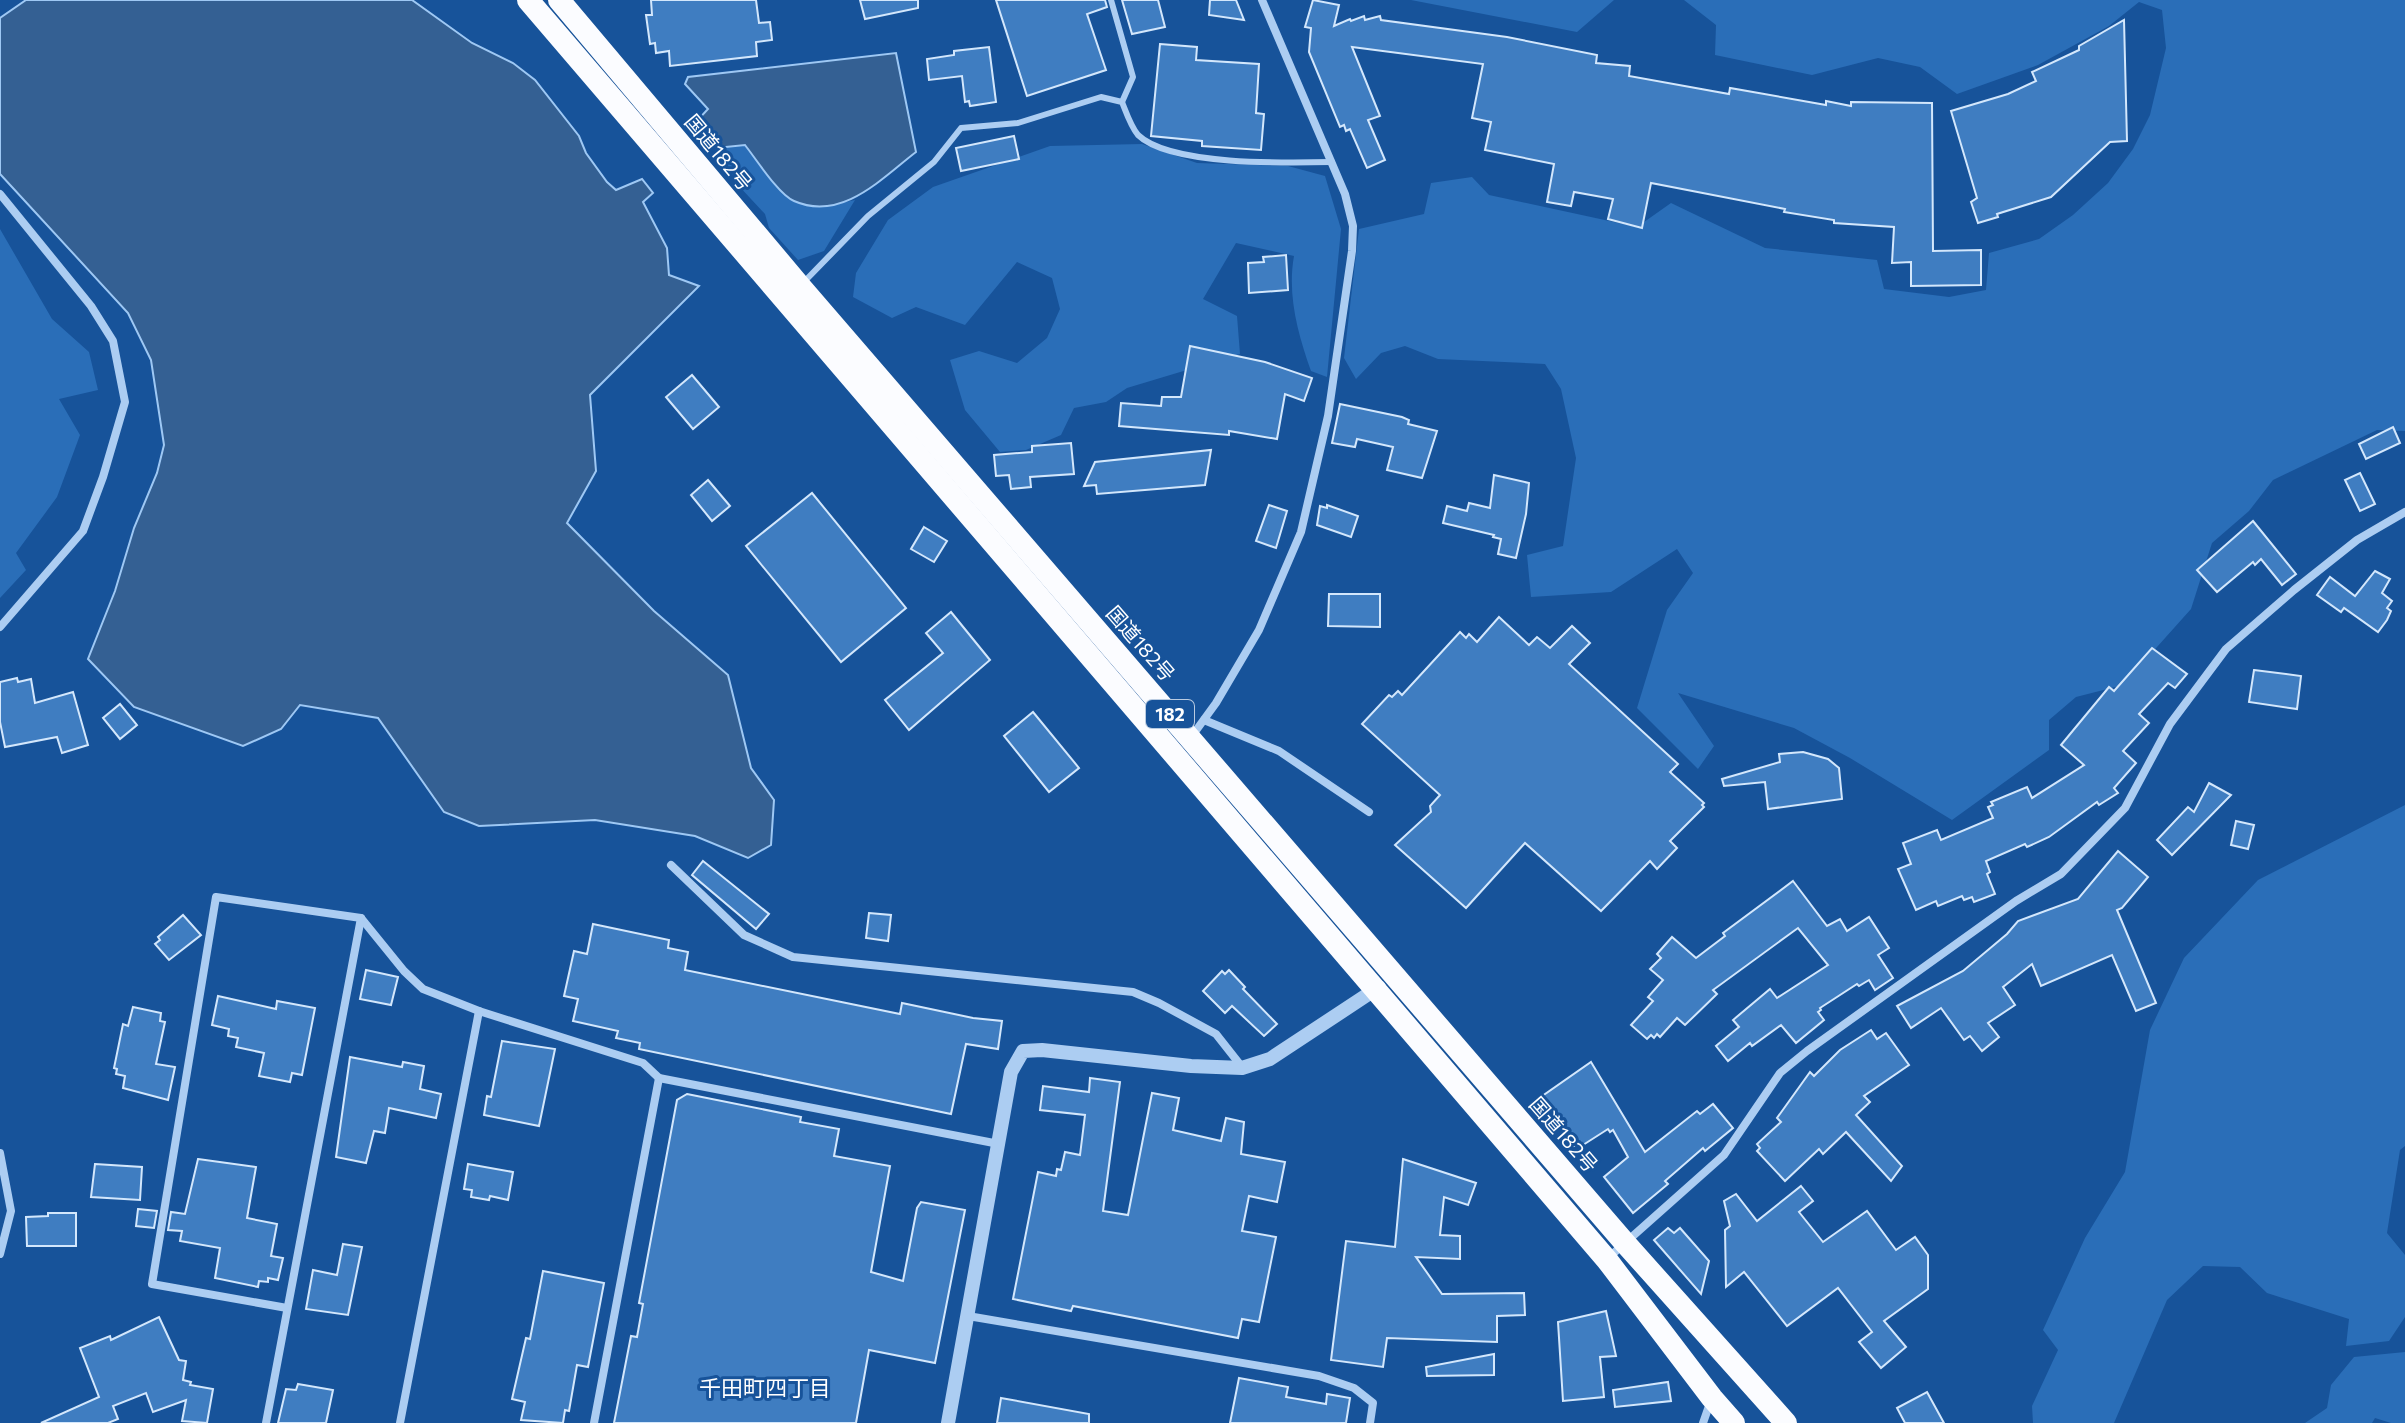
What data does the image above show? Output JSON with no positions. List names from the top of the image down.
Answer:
{
  "streets": {
    "highway": ["国道182号", "182"]
  },
  "districts": ["千田町四丁目"]
}
